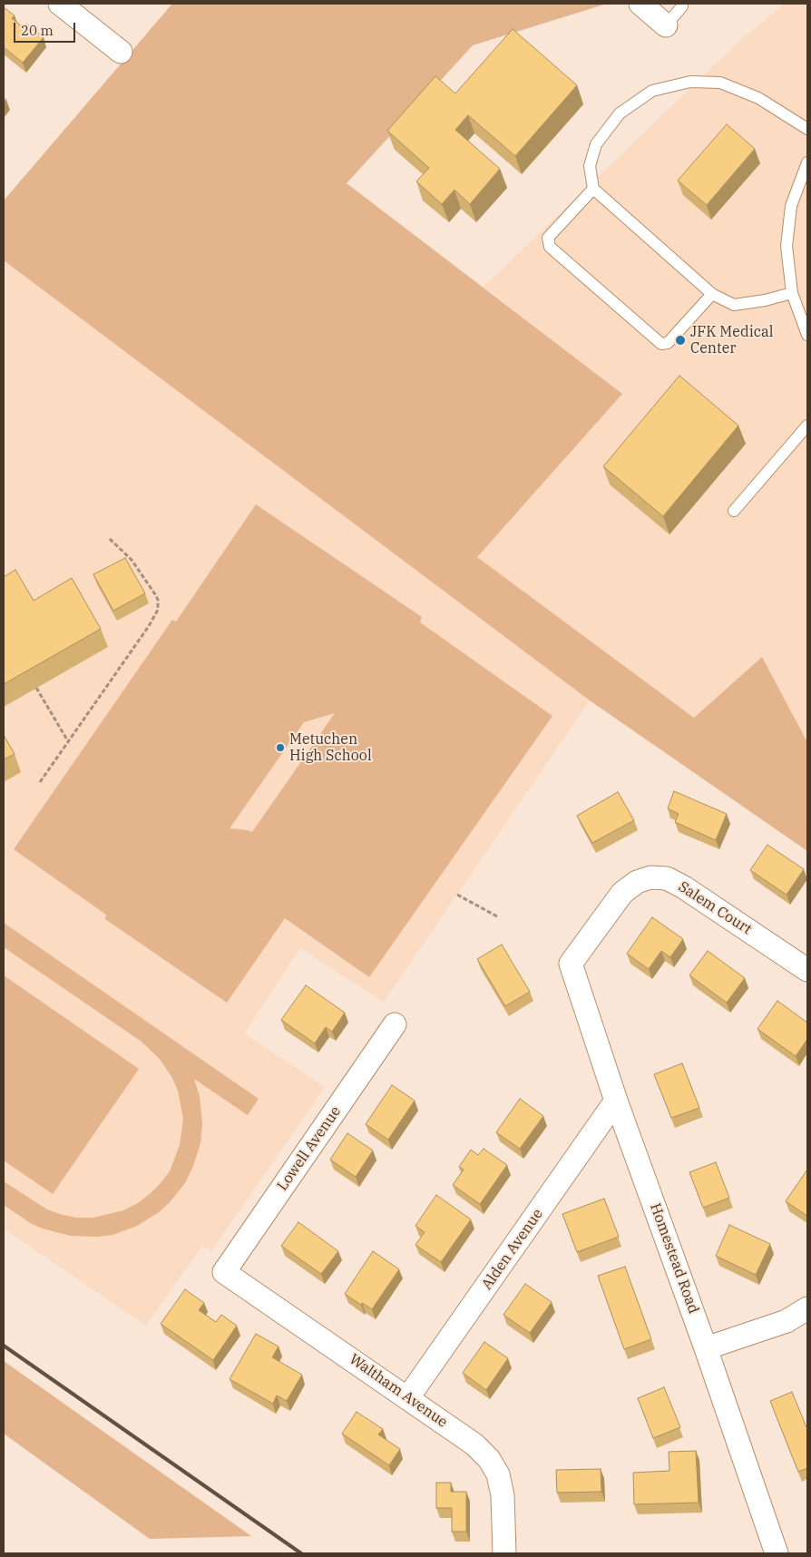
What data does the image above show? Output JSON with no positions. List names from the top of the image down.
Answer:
{
  "streets": {
    "street": [
      "Salem Court",
      "Lowell Avenue",
      "Alden Avenue",
      "Homestead Road",
      "Waltham Avenue"
    ]
  },
  "crossings": [
    ["Salem Court", "Homestead Road"],
    ["Lowell Avenue", "Waltham Avenue"],
    ["Alden Avenue", "Homestead Road"],
    ["Alden Avenue", "Waltham Avenue"]
  ],
  "places": ["JFK Medical Center", "Metuchen High School"],
  "scale_bar": "20 m"
}
